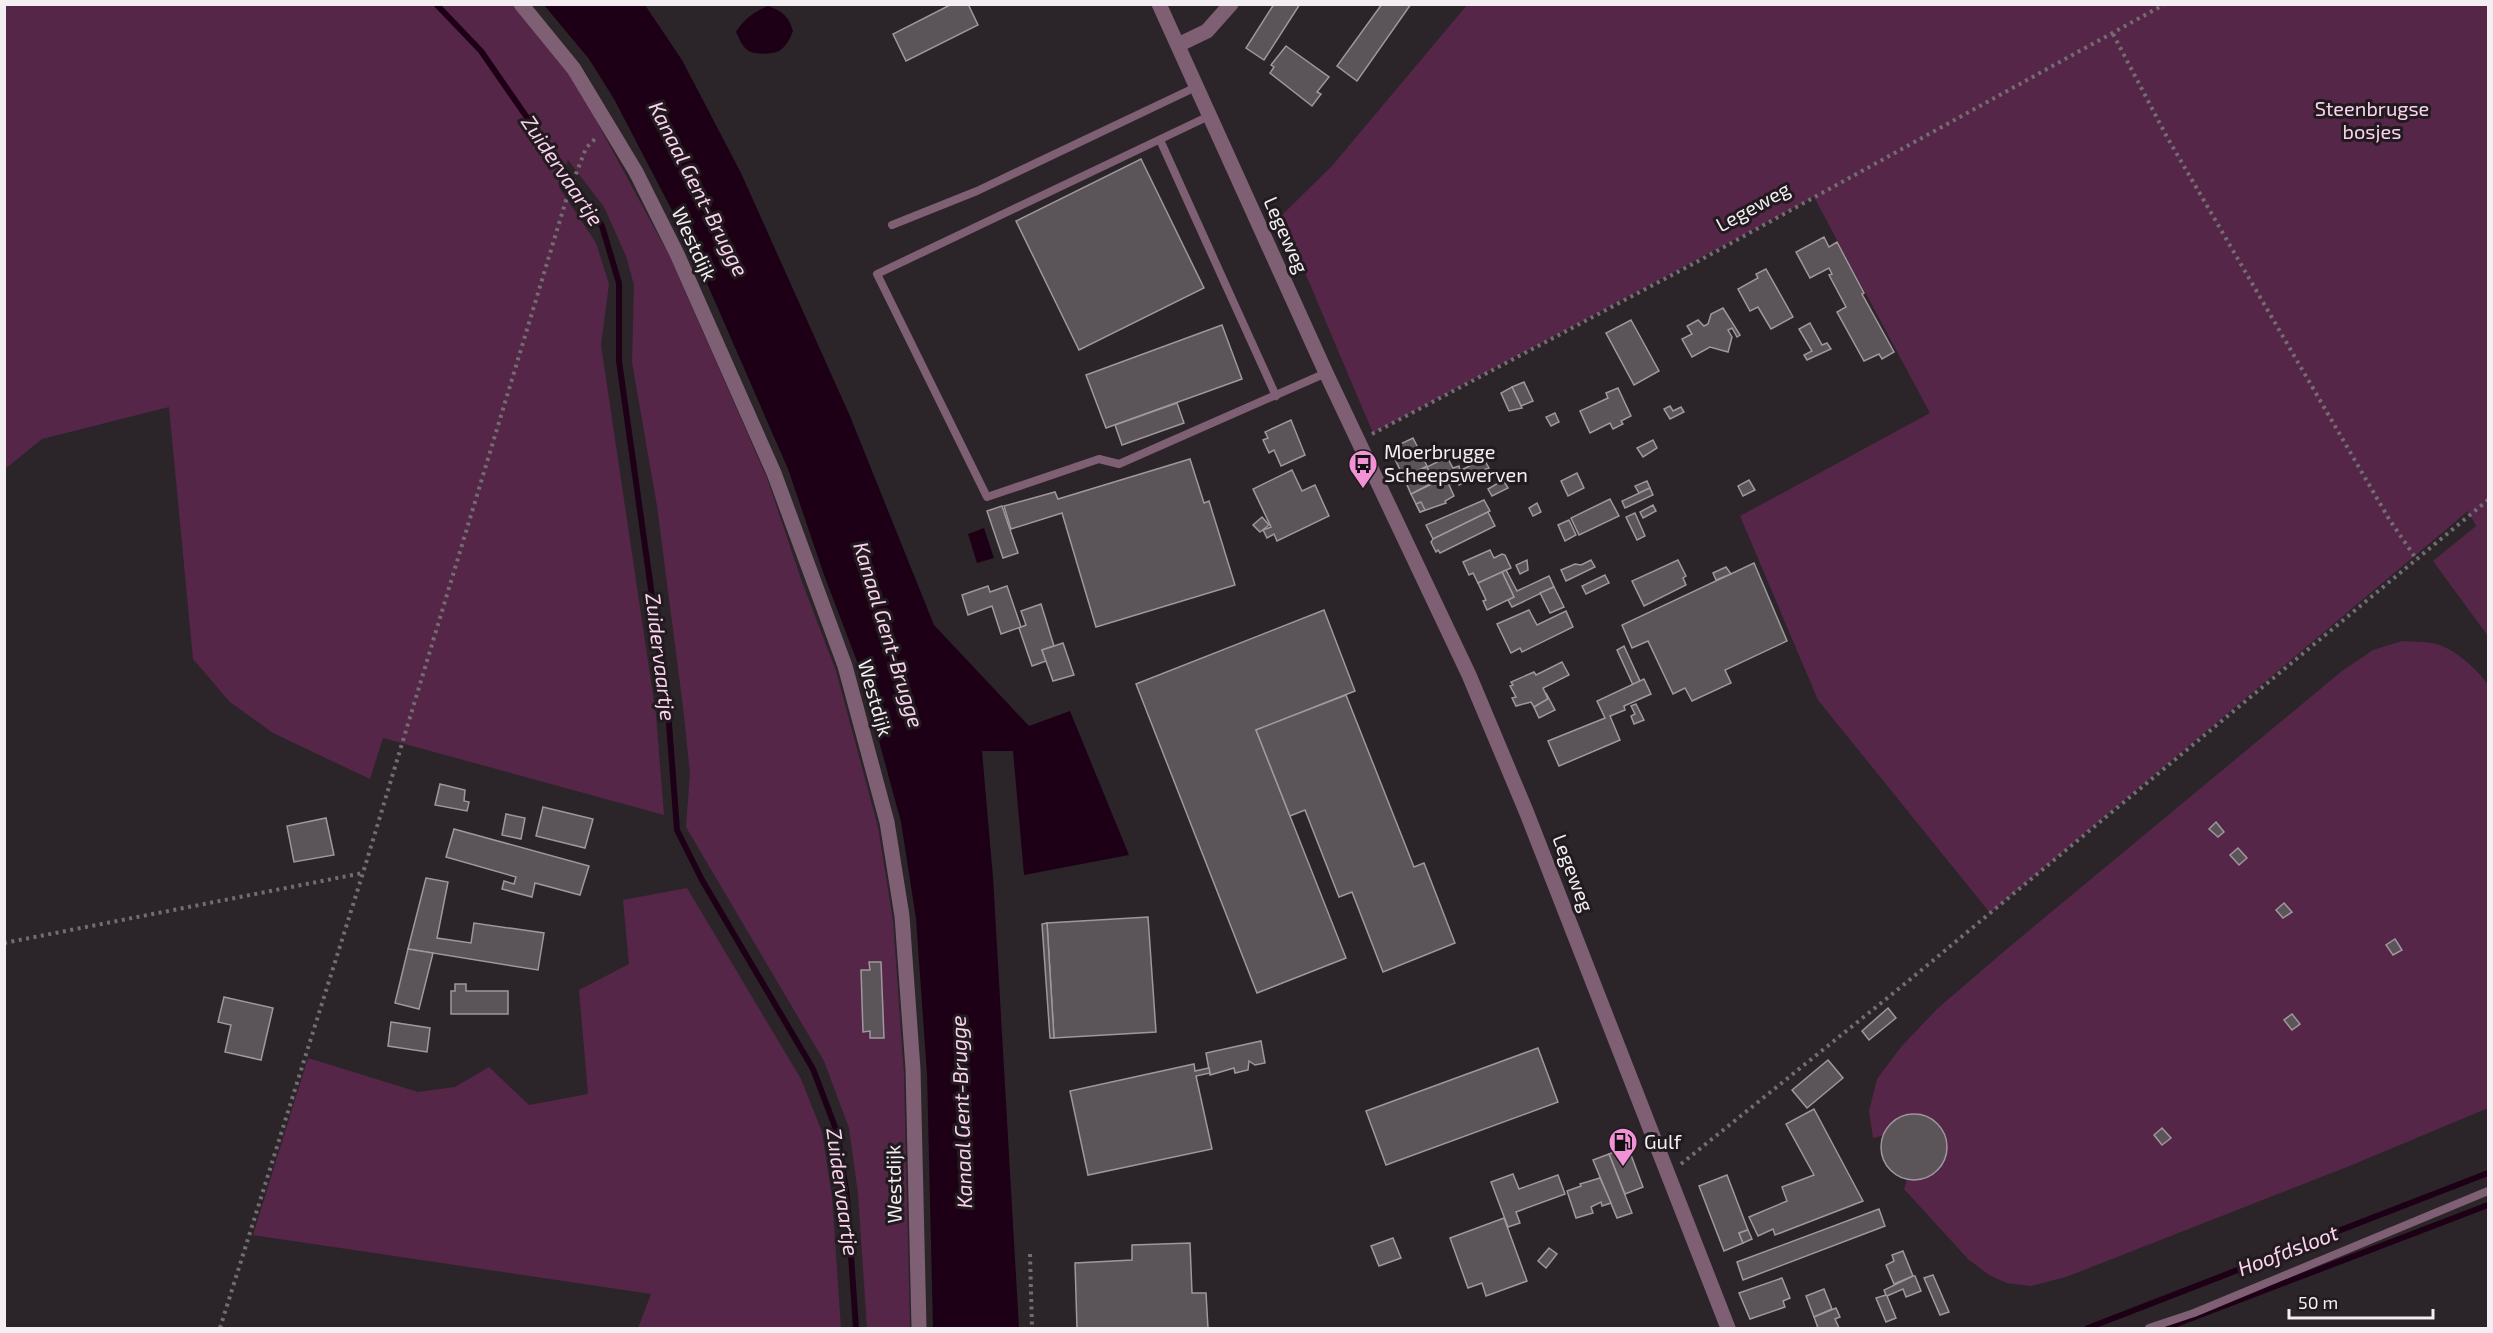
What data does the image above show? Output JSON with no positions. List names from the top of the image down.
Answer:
{
  "streets": {
    "street": ["Legeweg", "Westdijk"]
  },
  "water": ["Zuidervaartje", "Kanaal Gent-Brugge", "Hoofdsloot"],
  "parks": ["Steenbrugse bosjes"],
  "places": {
    "bus stop": ["Moerbrugge Scheepswerven"],
    "fuel station": ["Gulf"]
  },
  "scale_bar": "50 m"
}
